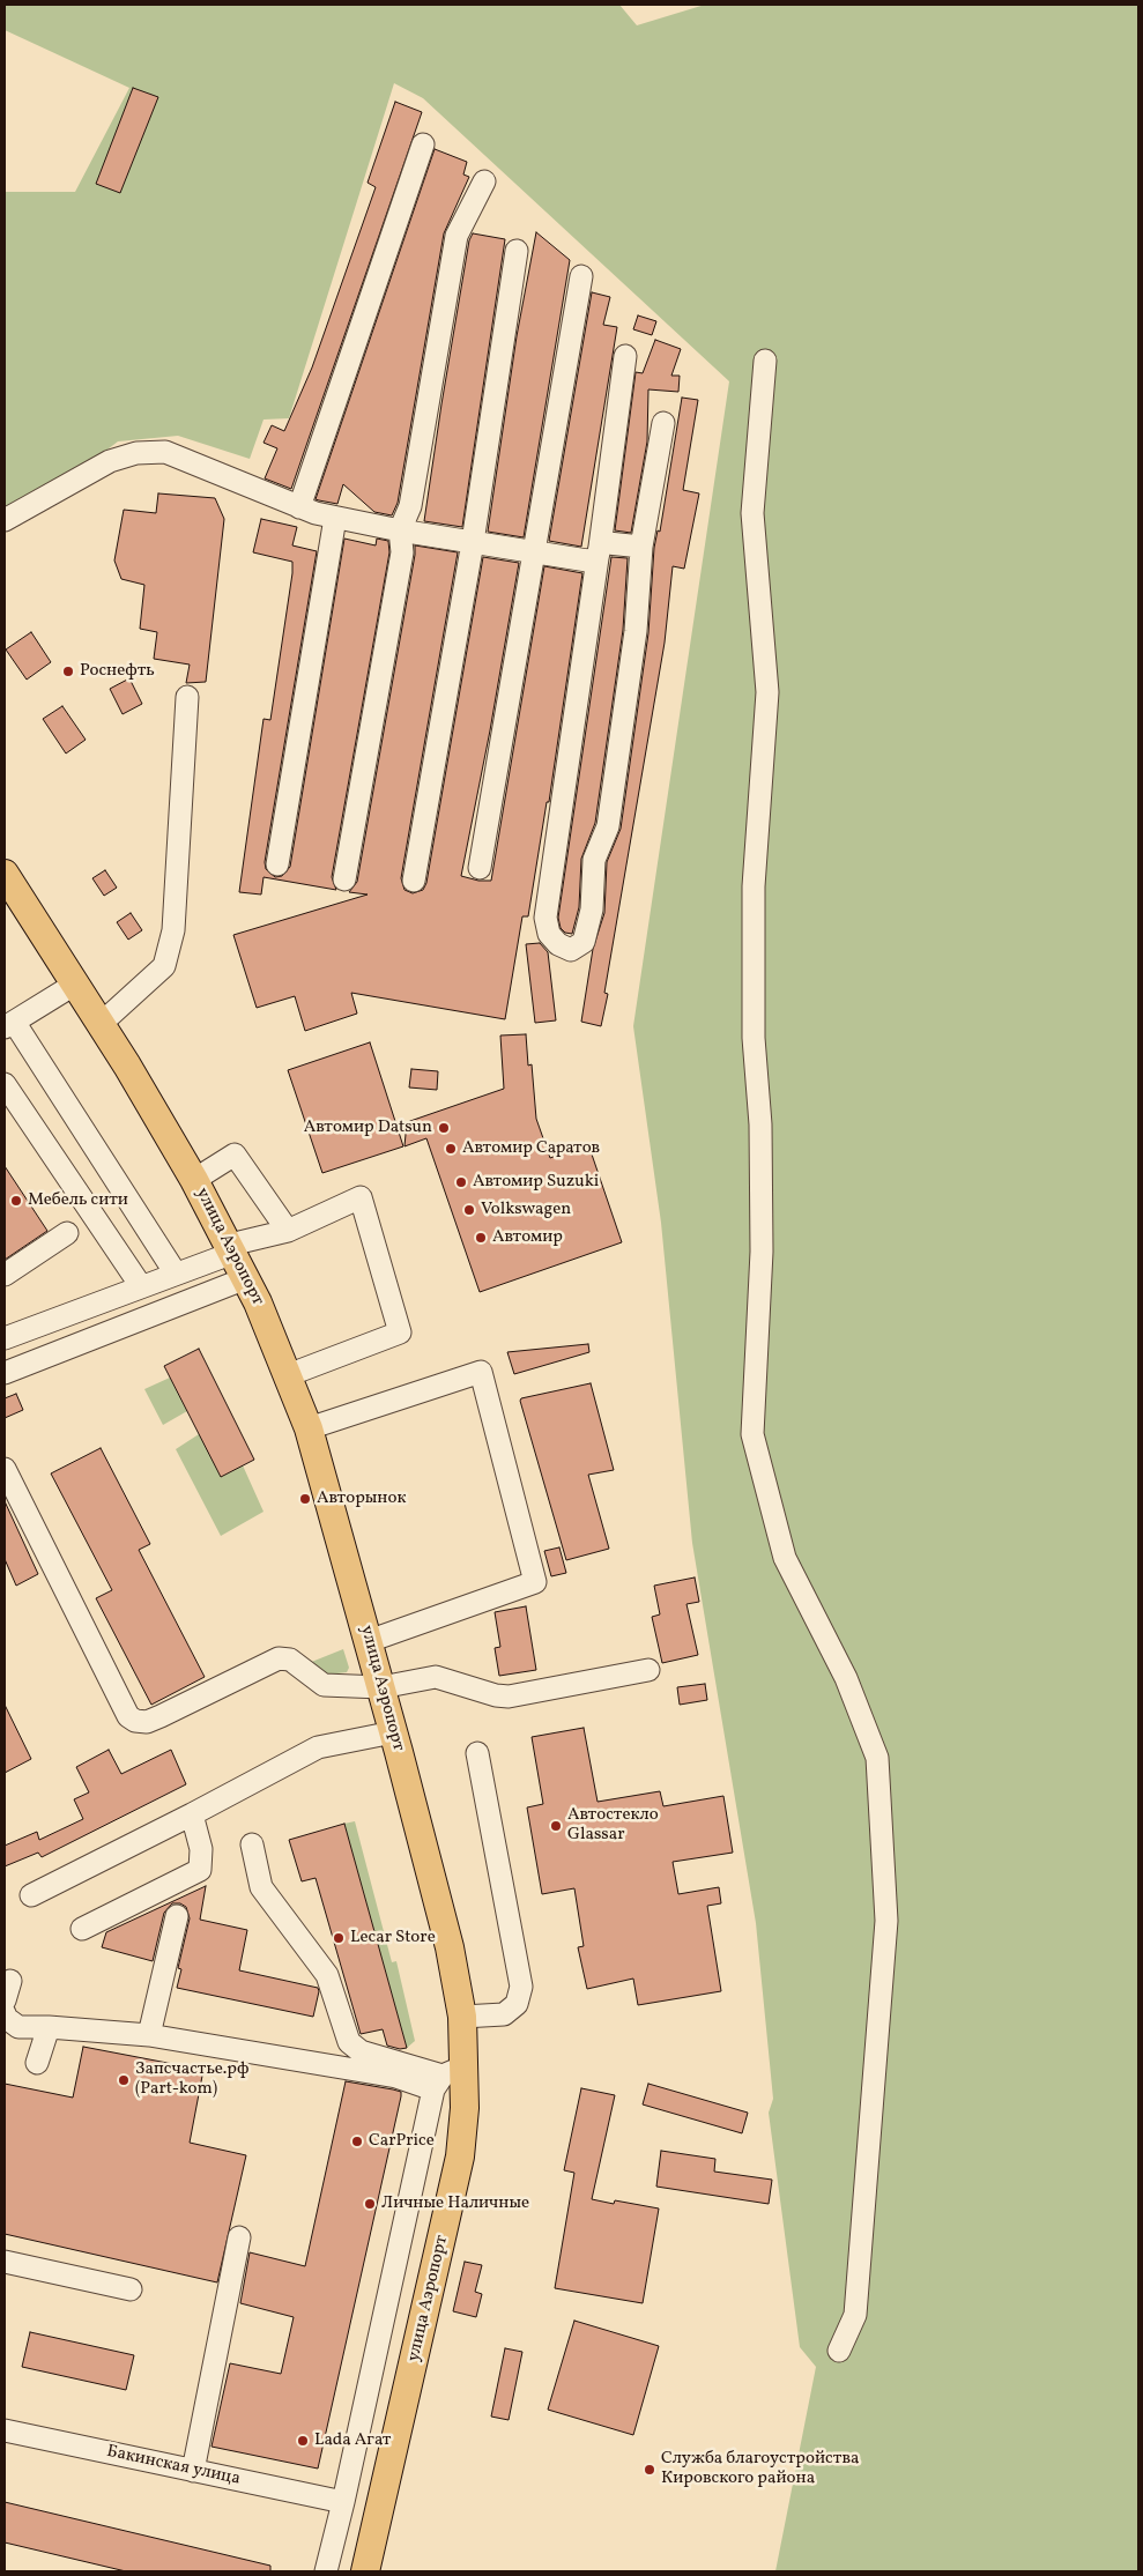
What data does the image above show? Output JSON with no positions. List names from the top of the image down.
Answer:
{
  "streets": {
    "main road": ["улица Аэропорт"],
    "street": ["Бакинская улица"]
  },
  "places": [
    "Роснефть",
    "Автомир Datsun",
    "Автомир Саратов",
    "Автомир Suzuki",
    "Мебель сити",
    "Volkswagen",
    "Автомир",
    "Авторынок",
    "Автостекло Glassar",
    "Lecar Store",
    "Запсчастье.рф (Part-kom)",
    "CarPrice",
    "Личные Наличные",
    "Lada Агат",
    "Служба благоустройства Кировского района"
  ]
}
